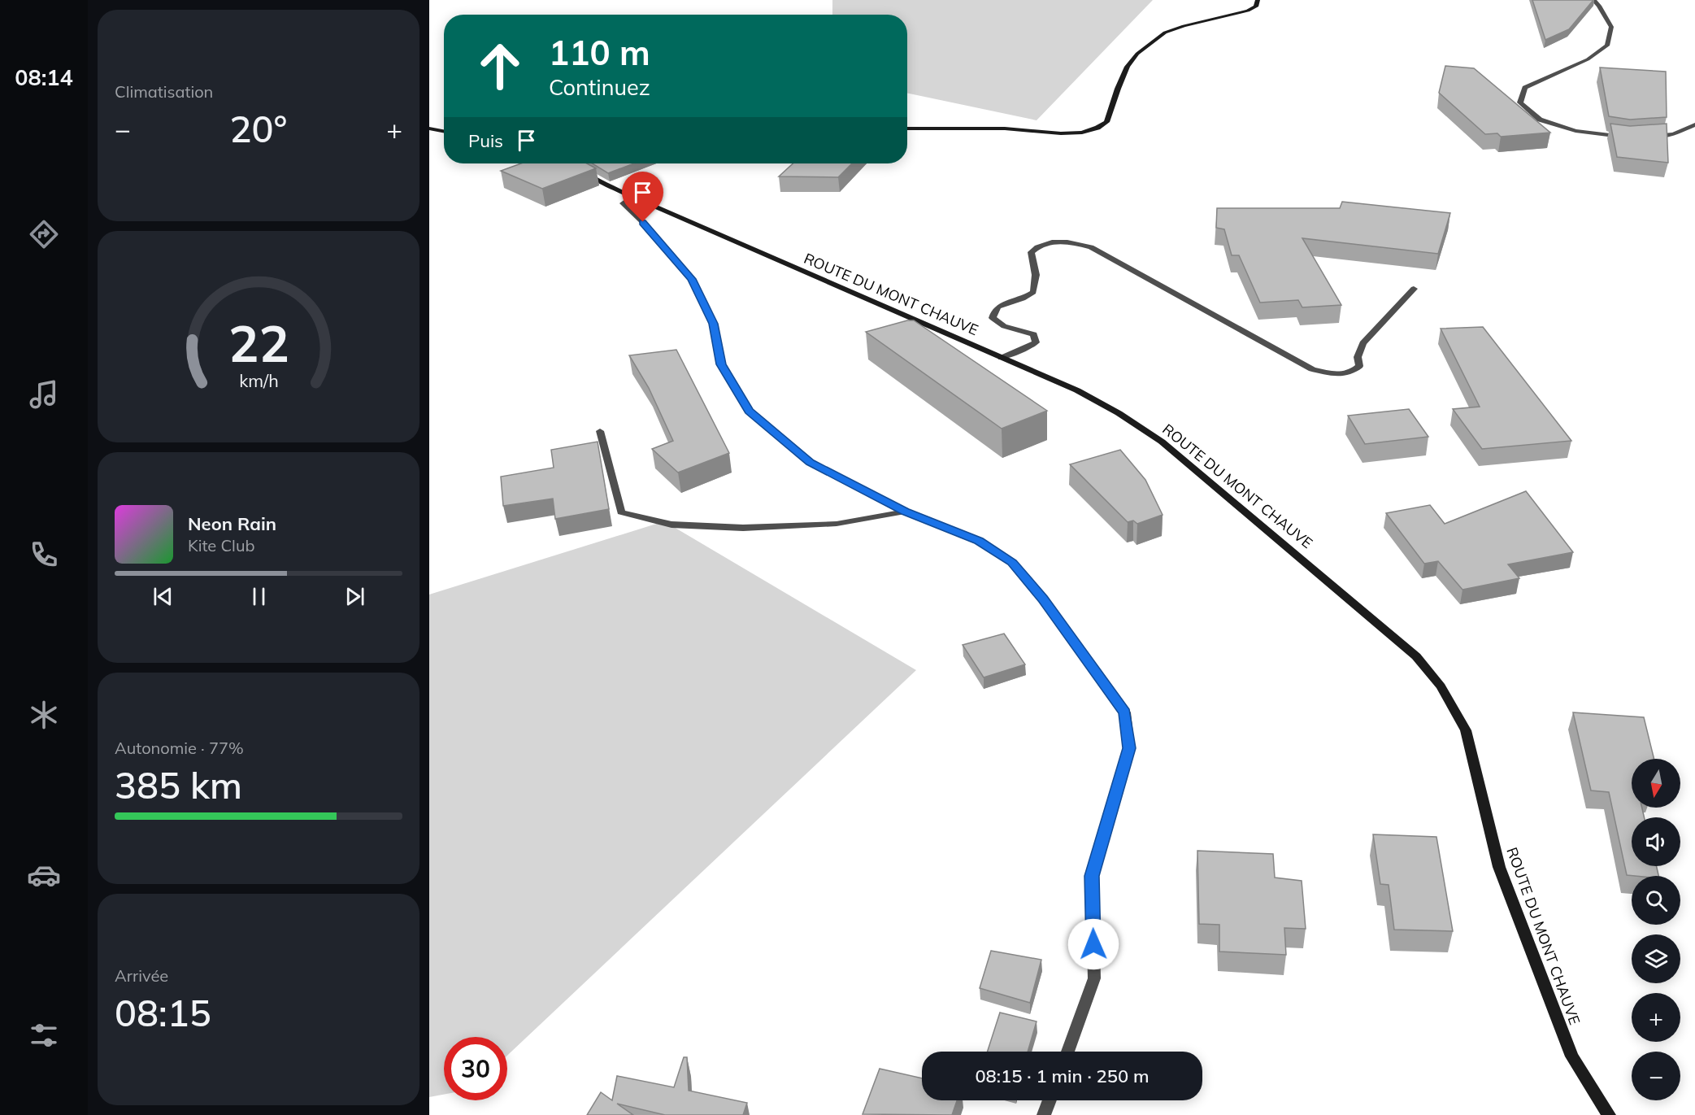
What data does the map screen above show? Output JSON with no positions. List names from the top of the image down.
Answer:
{
  "streets": {
    "street": ["ROUTE DU MONT CHAUVE"]
  },
  "north": "bottom",
  "page": {
    "tabs": "08:14",
    "tile": [
      "Climatisation",
      ["Autonomie · 77%", "385 km"],
      ["Arrivée", "08:15"]
    ],
    "turn": ["110 m", "Continuez"],
    "heat": ["−", "20°", "+"],
    "then": "Puis",
    "song": ["Neon Rain", "Kite Club"],
    "map_buttons": ["+", "−"],
    "limit": "30",
    "trip": "08:15 · 1 min · 250 m",
    "gauge": ["22", "km/h"]
  }
}
